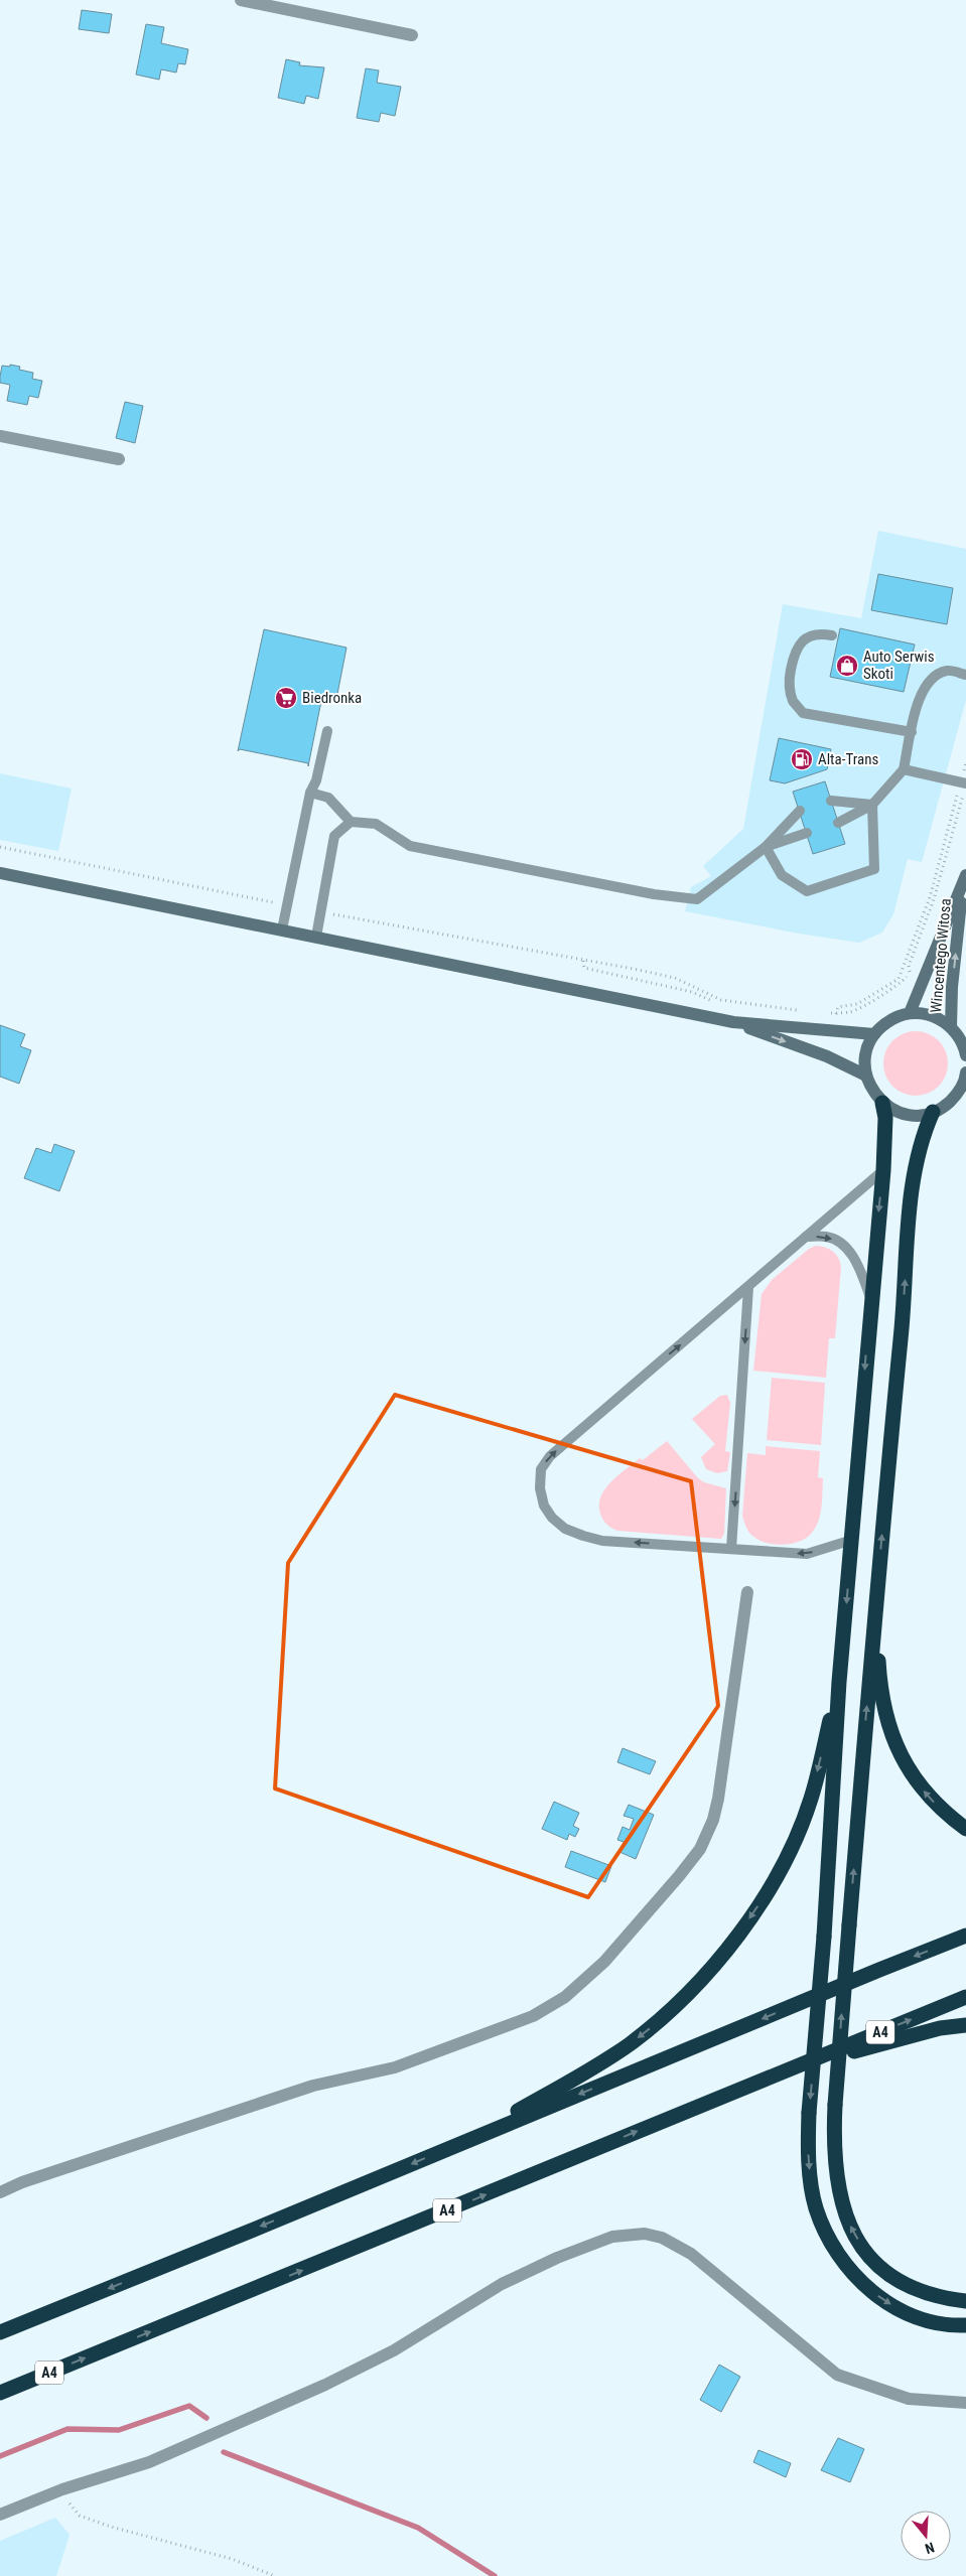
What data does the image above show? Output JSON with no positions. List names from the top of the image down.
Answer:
{
  "streets": {
    "highway": ["A4"],
    "street": ["Wincentego Witosa"]
  },
  "places": {
    "shop": ["Auto Serwis Skoti"],
    "supermarket": ["Biedronka"],
    "fuel station": ["Alta-Trans"]
  },
  "north": "bottom"
}
